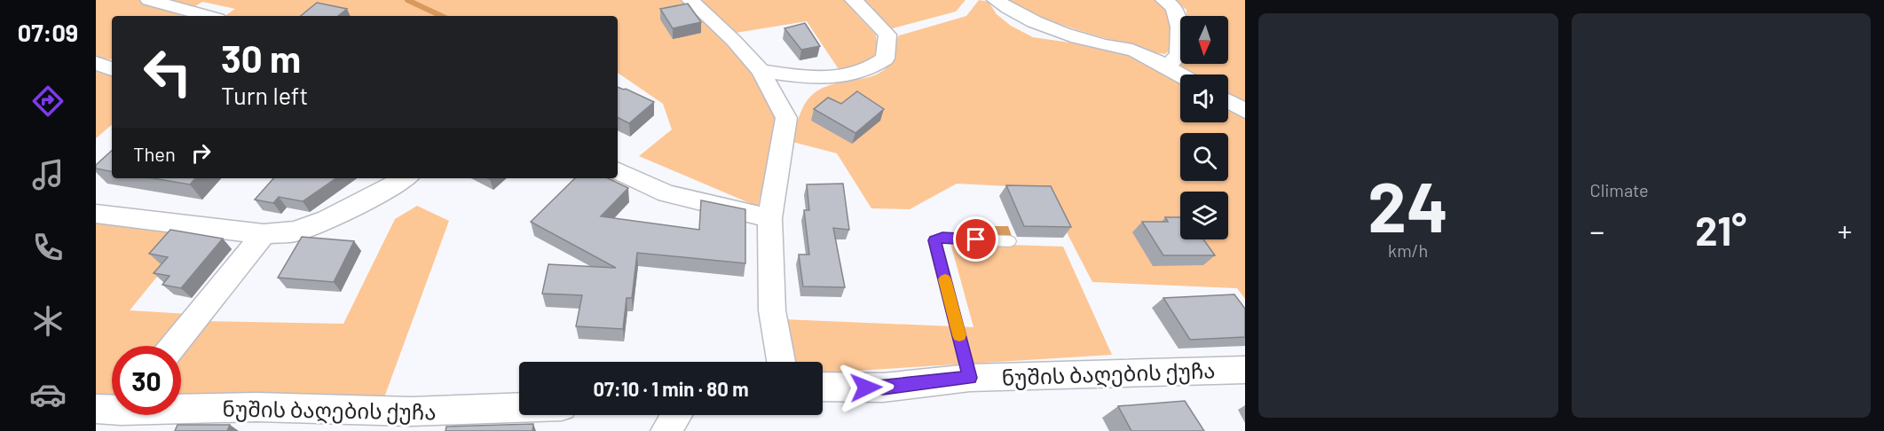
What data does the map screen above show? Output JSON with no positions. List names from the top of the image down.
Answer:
{
  "streets": {
    "street": ["ნუშის ბაღების ქუჩა"]
  },
  "north": "bottom",
  "page": {
    "tabs": "07:09",
    "tile": [
      ["24", "km/h"],
      "Climate"
    ],
    "turn": ["30 m", "Turn left"],
    "then": "Then",
    "heat": ["−", "21°", "+"],
    "limit": "30",
    "trip": "07:10 · 1 min · 80 m"
  }
}
